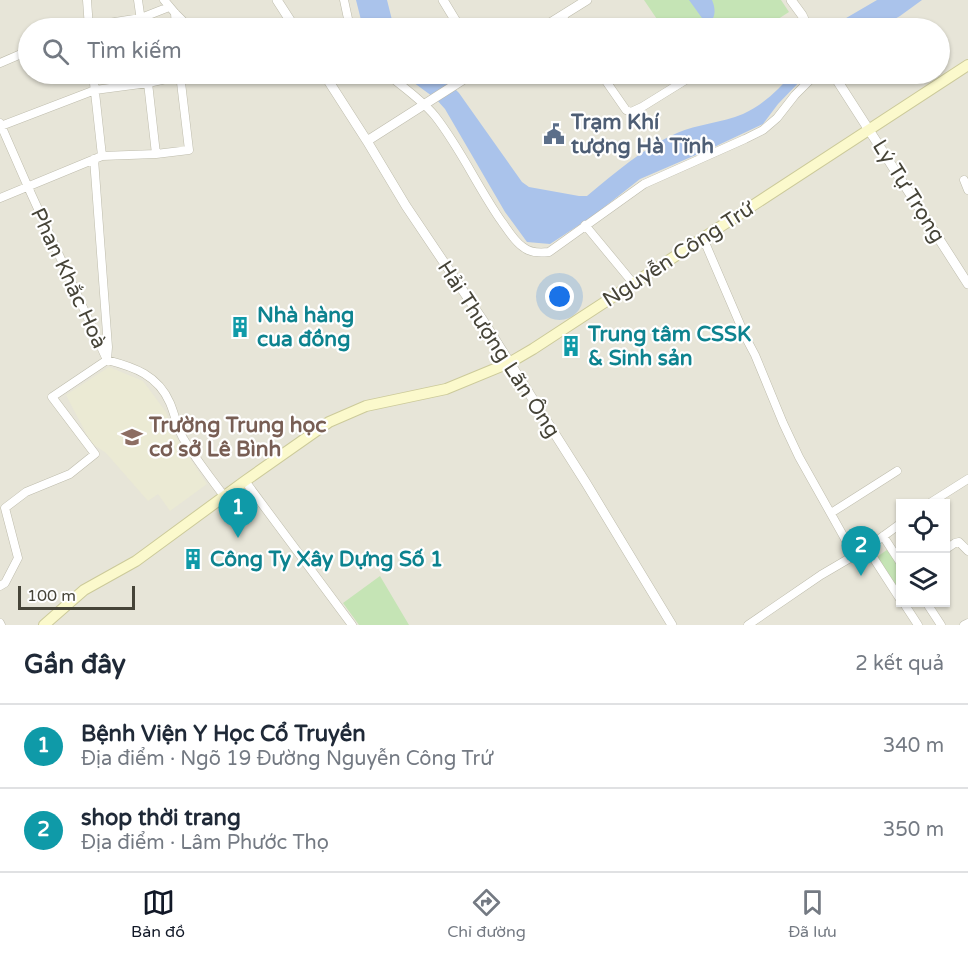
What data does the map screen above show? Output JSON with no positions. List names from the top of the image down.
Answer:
{
  "streets": {
    "main road": ["Nguyễn Công Trứ"],
    "street": ["Lý Tự Trọng", "Phan Khắc Hoà", "Hải Thượng Lãn Ông"]
  },
  "crossings": [
    ["Lý Tự Trọng", "Nguyễn Công Trứ"],
    ["Nguyễn Công Trứ", "Phan Khắc Hoà"],
    ["Nguyễn Công Trứ", "Hải Thượng Lãn Ông"]
  ],
  "places": {
    "public building": ["Trạm Khí tượng Hà Tĩnh"],
    "building": ["Nhà hàng cua đồng", "Trung tâm CSSK & Sinh sản", "Công Ty Xây Dựng Số 1"],
    "school or university": ["Trường Trung học cơ sở Lê Bình"]
  },
  "scale_bar": "100 m",
  "page": {
    "search": "Tìm kiếm",
    "pins": ["1", "2"],
    "scale": "100 m",
    "heading": ["Gần đây", "2 kết quả"],
    "list": [
      {
        "mark": "1",
        "name": "Bệnh Viện Y Học Cổ Truyền",
        "note": "Địa điểm · Ngõ 19 Đường Nguyễn Công Trứ",
        "value": "340 m"
      },
      {
        "mark": "2",
        "name": "shop thời trang",
        "note": "Địa điểm · Lâm Phước Thọ",
        "value": "350 m"
      }
    ],
    "nav": ["Bản đồ", "Chỉ đường", "Đã lưu"]
  }
}
